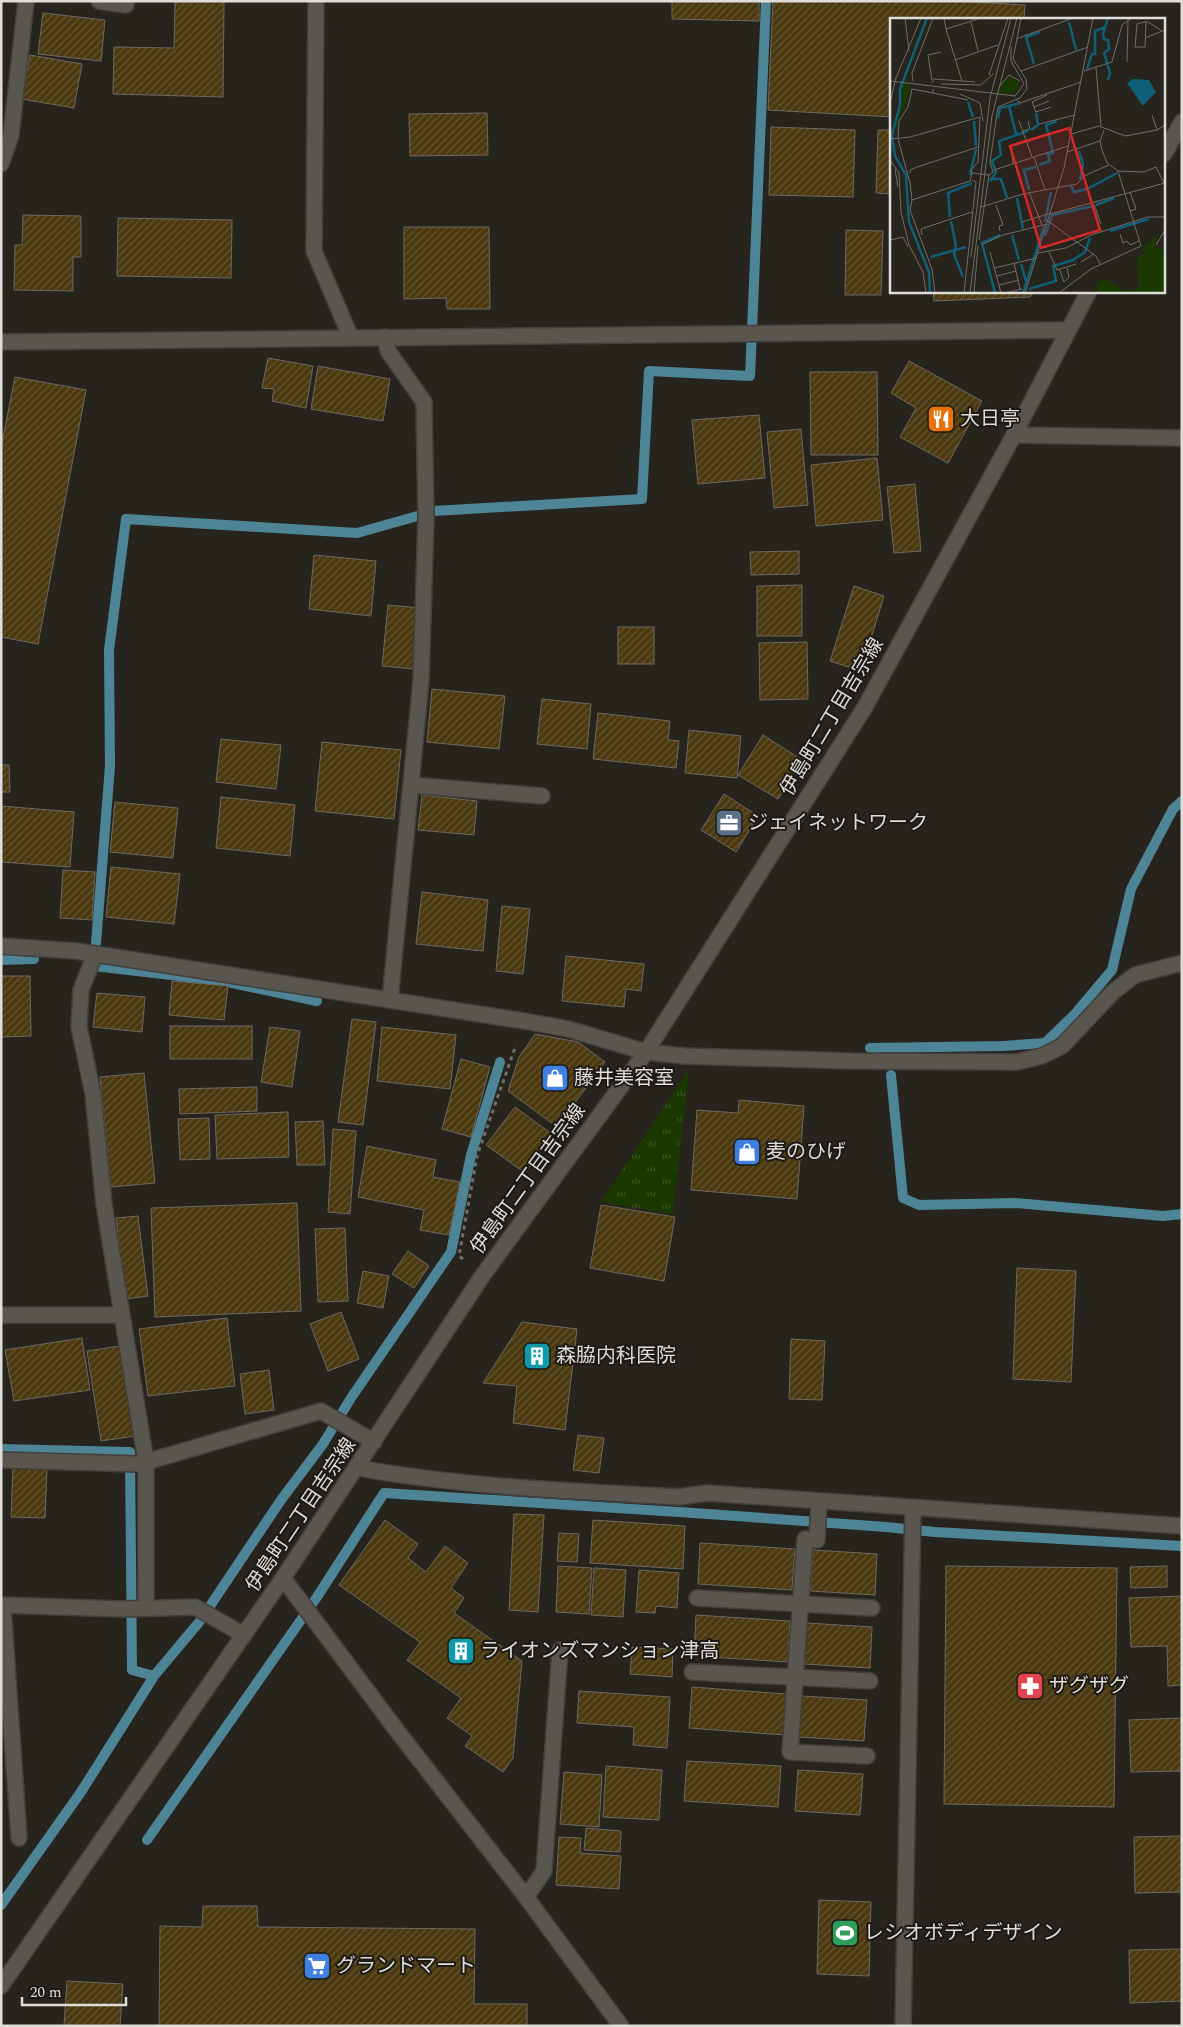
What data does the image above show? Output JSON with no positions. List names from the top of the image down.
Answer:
{
  "streets": {
    "street": ["伊島町二丁目吉宗線"]
  },
  "places": {
    "restaurant": ["大日亭"],
    "office": ["ジェイネットワーク"],
    "shop": ["藤井美容室", "麦のひげ"],
    "building": ["森脇内科医院", "ライオンズマンション津高"],
    "pharmacy": ["ザグザグ"],
    "sports": ["レシオボディデザイン"],
    "supermarket": ["グランドマート"]
  },
  "scale_bar": "20 m"
}
